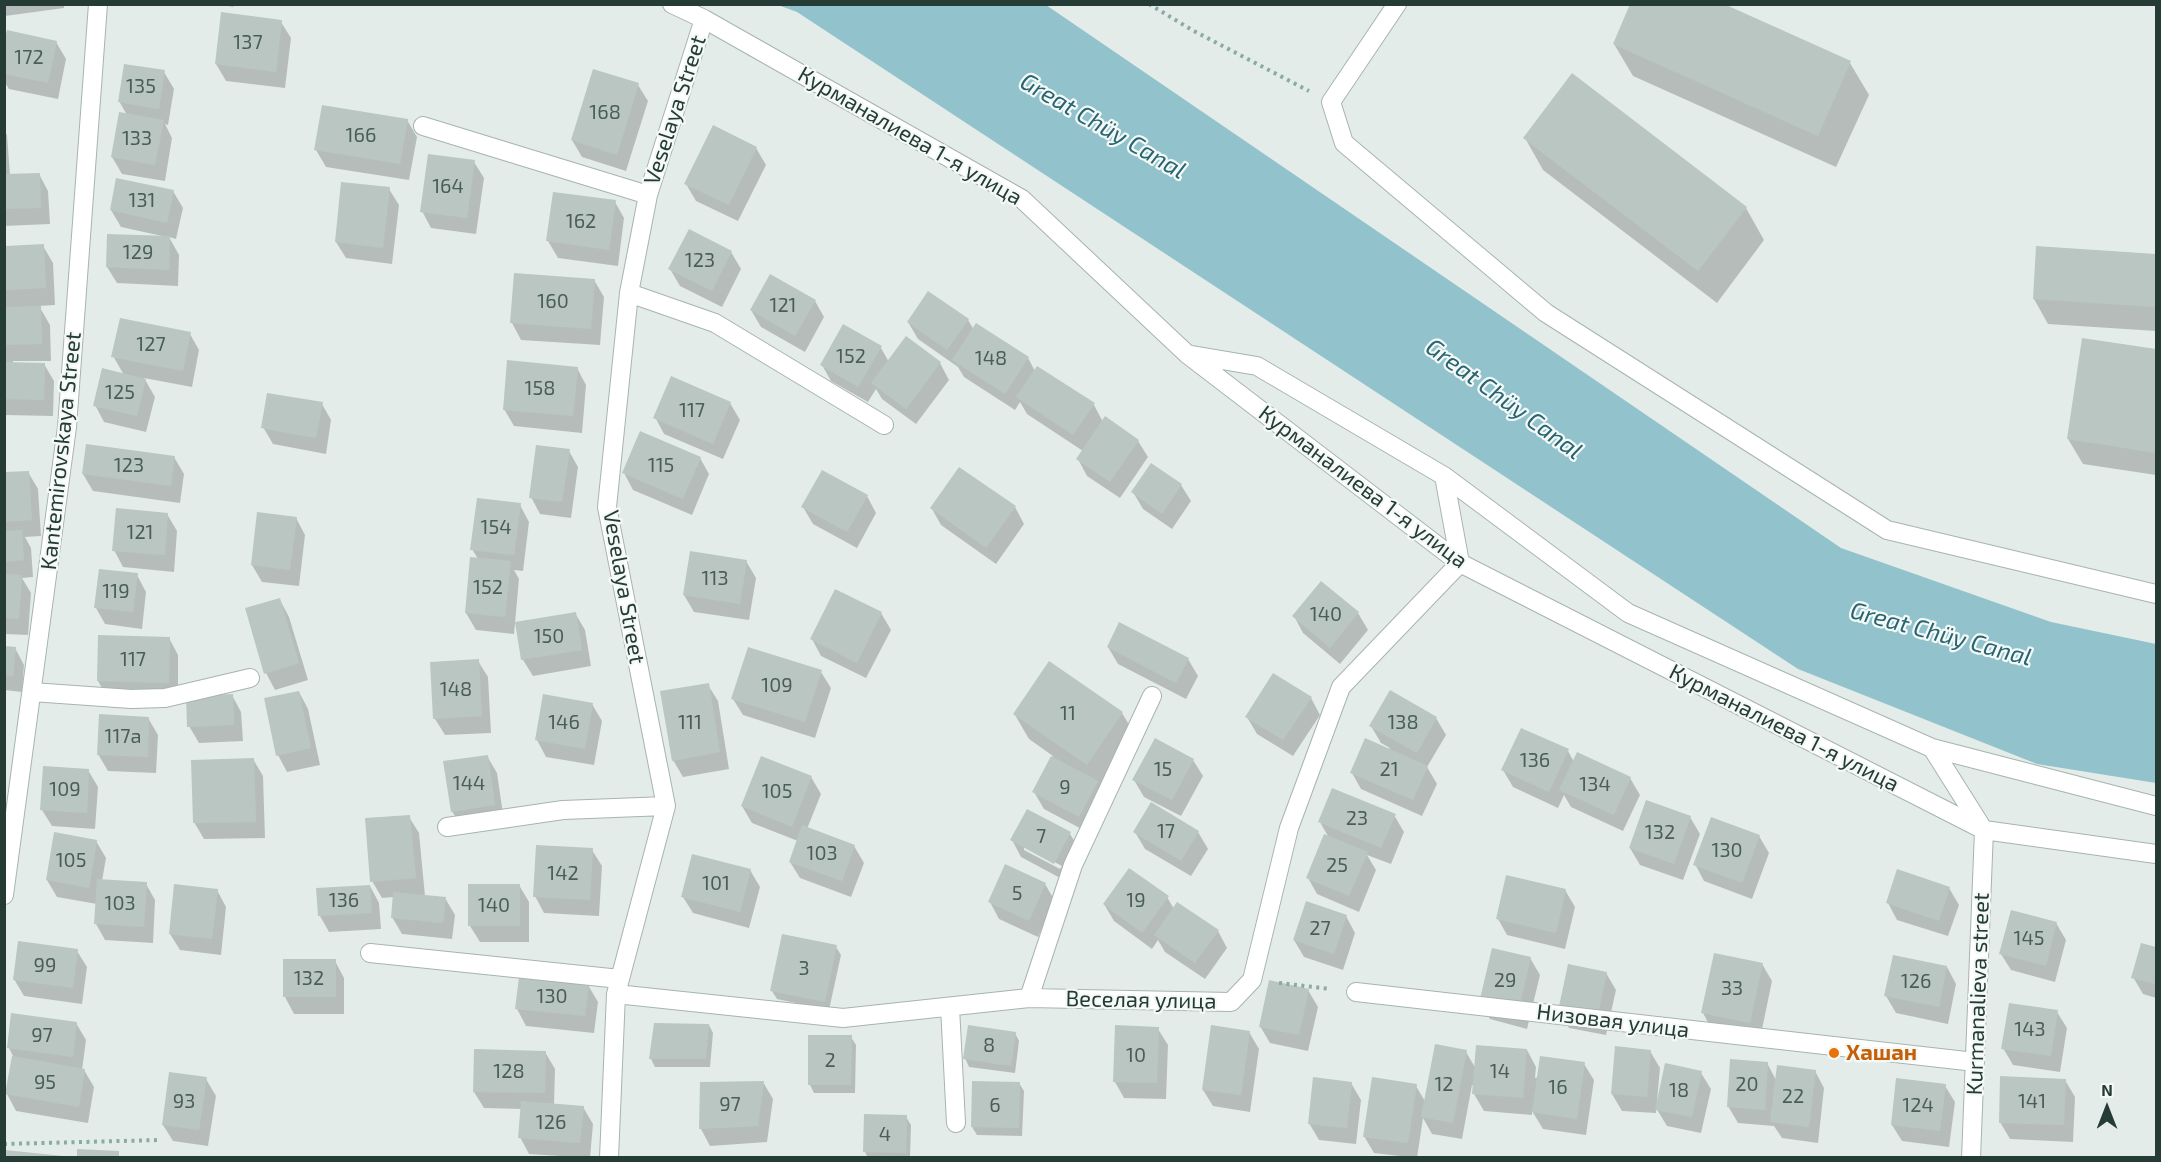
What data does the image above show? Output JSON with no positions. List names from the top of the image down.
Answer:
{
  "streets": {
    "street": [
      "Veselaya Street",
      "Курманалиева 1-я улица",
      "Kantemirovskaya Street",
      "Kurmanalieva street",
      "Веселая улица",
      "Низовая улица"
    ]
  },
  "crossings": [
    ["Veselaya Street", "Курманалиева 1-я улица"],
    ["Veselaya Street", "Веселая улица"],
    ["Курманалиева 1-я улица", "Kurmanalieva street"],
    ["Курманалиева 1-я улица", "Веселая улица"],
    ["Kurmanalieva street", "Низовая улица"]
  ],
  "water": ["Great Chüy Canal"],
  "places": ["Хашан"],
  "house_numbers": [
    "137",
    "172",
    "135",
    "168",
    "166",
    "133",
    "164",
    "131",
    "162",
    "129",
    "123",
    "160",
    "121",
    "127",
    "152",
    "148",
    "158",
    "125",
    "117",
    "123",
    "115",
    "154",
    "121",
    "113",
    "152",
    "119",
    "140",
    "150",
    "117",
    "109",
    "148",
    "11",
    "146",
    "111",
    "138",
    "117a",
    "136",
    "15",
    "21",
    "144",
    "134",
    "9",
    "109",
    "105",
    "23",
    "17",
    "132",
    "7",
    "130",
    "103",
    "105",
    "25",
    "142",
    "101",
    "5",
    "136",
    "19",
    "103",
    "140",
    "27",
    "145",
    "99",
    "3",
    "132",
    "29",
    "126",
    "33",
    "130",
    "143",
    "97",
    "8",
    "10",
    "2",
    "128",
    "14",
    "95",
    "12",
    "20",
    "16",
    "18",
    "22",
    "93",
    "141",
    "97",
    "6",
    "124",
    "126",
    "4"
  ],
  "north": "top"
}
